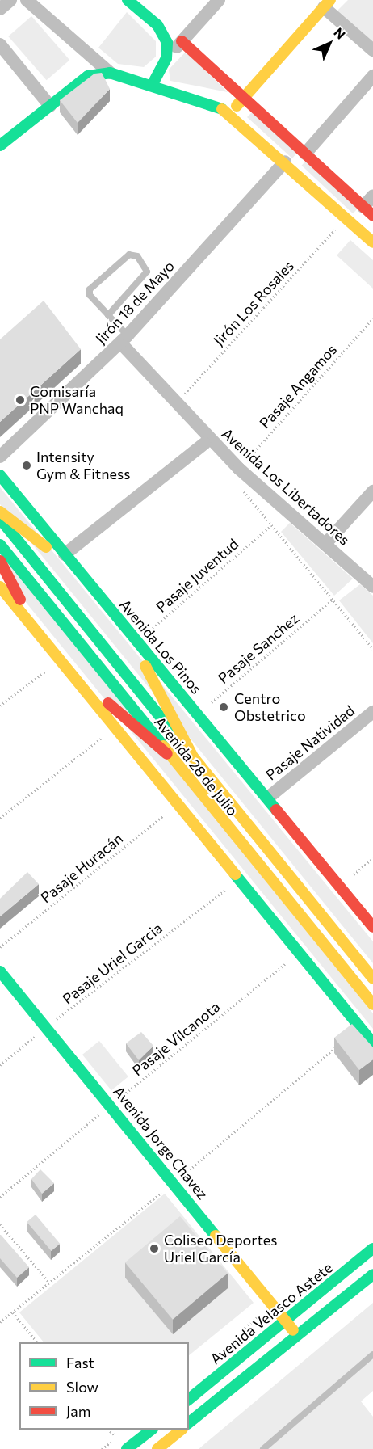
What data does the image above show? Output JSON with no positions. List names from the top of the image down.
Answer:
{
  "streets": {
    "main road": [
      "Avenida Los Pinos",
      "Avenida 28 de Julio",
      "Avenida Jorge Chavez",
      "Avenida Velasco Astete"
    ],
    "street": ["Jirón 18 de Mayo", "Avenida Los Libertadores", "Pasaje Natividad"],
    "path": [
      "Jirón Los Rosales",
      "Pasaje Angamos",
      "Pasaje Juventud",
      "Pasaje Sanchez",
      "Pasaje Huracán",
      "Pasaje Uriel Garcia",
      "Pasaje Vilcanota"
    ]
  },
  "crossings": [
    ["Jirón 18 de Mayo", "Avenida Los Libertadores"],
    ["Jirón Los Rosales", "Avenida Los Libertadores"],
    ["Pasaje Angamos", "Avenida Los Libertadores"],
    ["Pasaje Juventud", "Avenida Los Pinos"],
    ["Avenida Los Pinos", "Pasaje Sanchez"],
    ["Avenida Los Pinos", "Pasaje Natividad"],
    ["Pasaje Uriel Garcia", "Avenida Jorge Chavez"],
    ["Pasaje Vilcanota", "Avenida Jorge Chavez"],
    ["Avenida Jorge Chavez", "Avenida Velasco Astete"]
  ],
  "places": [
    "Comisaría PNP Wanchaq",
    "Intensity Gym & Fitness",
    "Centro Obstetrico",
    "Coliseo Deportes Uriel García"
  ],
  "legend": ["Fast", "Slow", "Jam"],
  "north": "top right"
}
